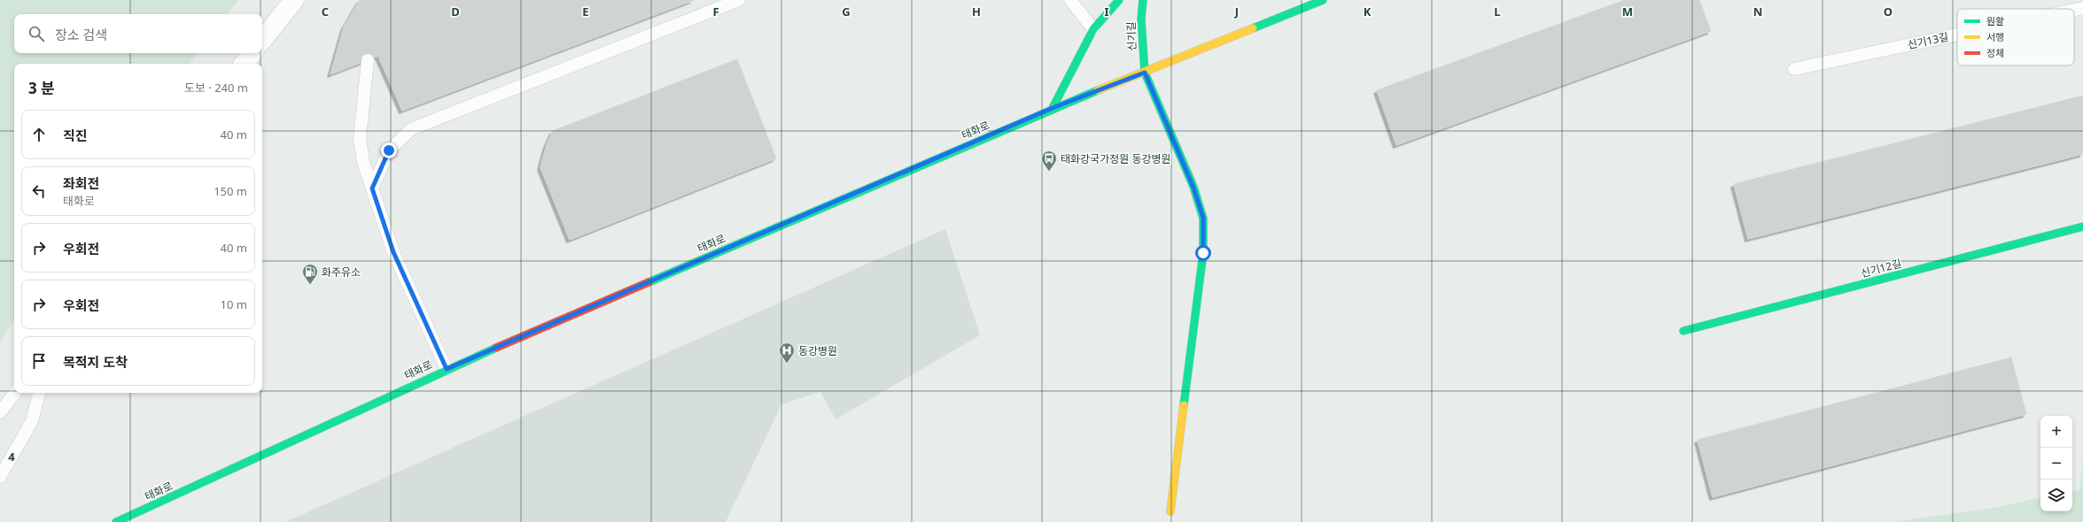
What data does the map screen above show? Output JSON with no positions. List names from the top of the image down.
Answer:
{
  "streets": {
    "main road": ["신기길", "태화로", "신기12길"],
    "lane": ["신기13길"]
  },
  "crossings": [
    ["신기길", "태화로"]
  ],
  "places": {
    "bus stop": ["태화강국가정원 동강병원"],
    "fuel station": ["화주유소"],
    "hospital": ["동강병원"]
  },
  "legend": ["원활", "서행", "정체"],
  "page": {
    "search": "장소 검색",
    "heading": ["3 분", "도보 · 240 m"],
    "list": [
      ["직진", "40 m"],
      ["좌회전", "태화로", "150 m"],
      ["우회전", "40 m"],
      ["우회전", "10 m"],
      "목적지 도착"
    ],
    "map_buttons": ["+", "−"]
  },
  "grid": {
    "columns": [
      "C",
      "D",
      "E",
      "F",
      "G",
      "H",
      "I",
      "J",
      "K",
      "L",
      "M",
      "N",
      "O"
    ],
    "rows": ["4"]
  }
}
